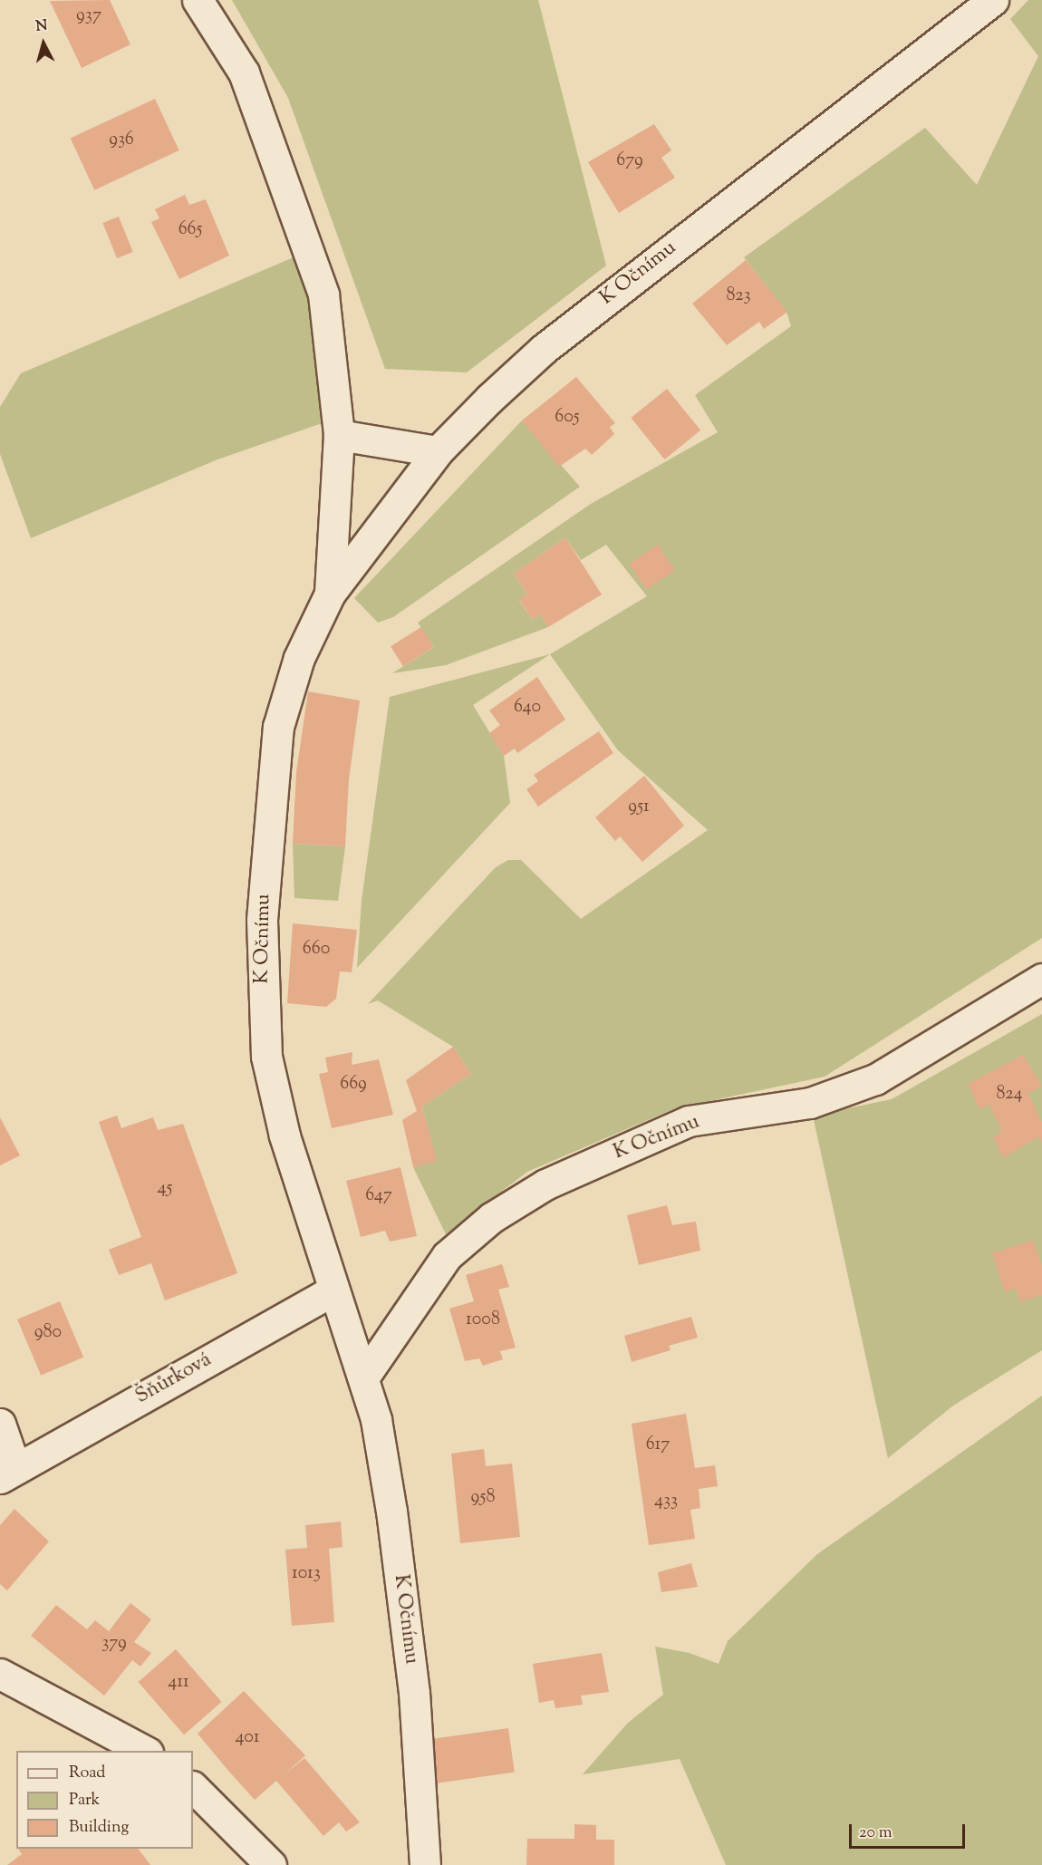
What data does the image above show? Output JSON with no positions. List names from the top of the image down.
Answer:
{
  "streets": {
    "street": ["K Očnímu", "Šňůrková"]
  },
  "crossings": [
    ["K Očnímu", "Šňůrková"]
  ],
  "house_numbers": [
    "937",
    "936",
    "679",
    "665",
    "823",
    "605",
    "640",
    "951",
    "660",
    "669",
    "824",
    "45",
    "647",
    "1008",
    "980",
    "617",
    "958",
    "433",
    "1013",
    "379",
    "411",
    "401"
  ],
  "legend": ["Road", "Park", "Building"],
  "scale_bar": "20 m",
  "north": "top"
}
